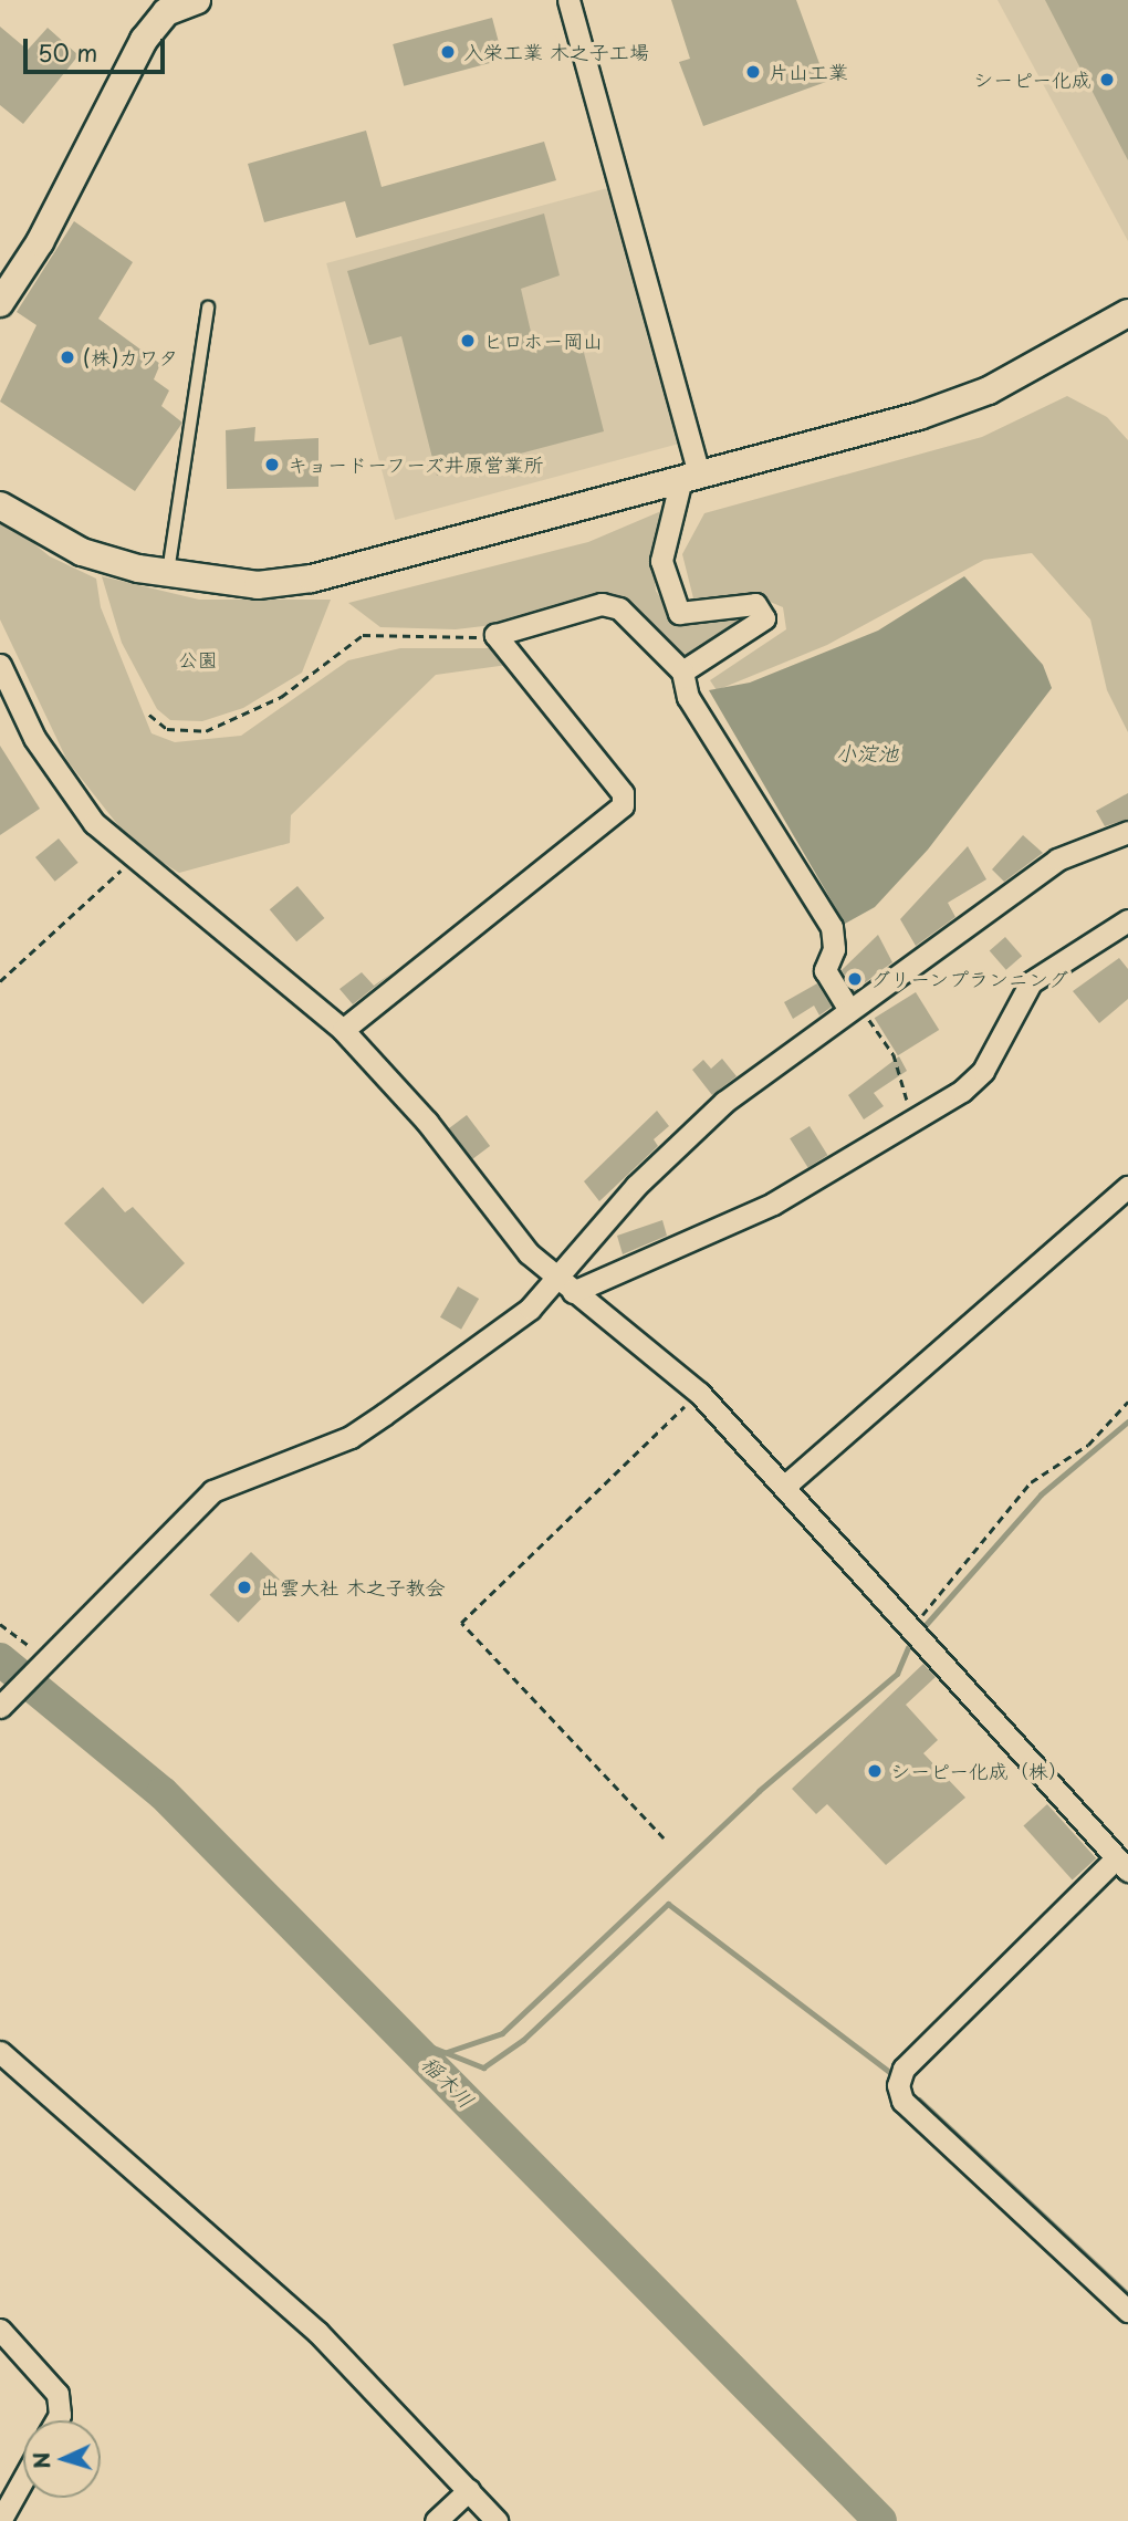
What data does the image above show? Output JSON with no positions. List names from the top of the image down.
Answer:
{
  "water": ["小淀池", "稲木川"],
  "parks": ["公園"],
  "places": [
    "入栄工業 木之子工場",
    "片山工業",
    "シーピー化成",
    "ヒロホー岡山",
    "(株)カワタ",
    "キョードーフーズ井原営業所",
    "グリーンプランニング",
    "出雲大社 木之子教会",
    "シーピー化成（株）"
  ],
  "scale_bar": "50 m",
  "north": "left"
}
